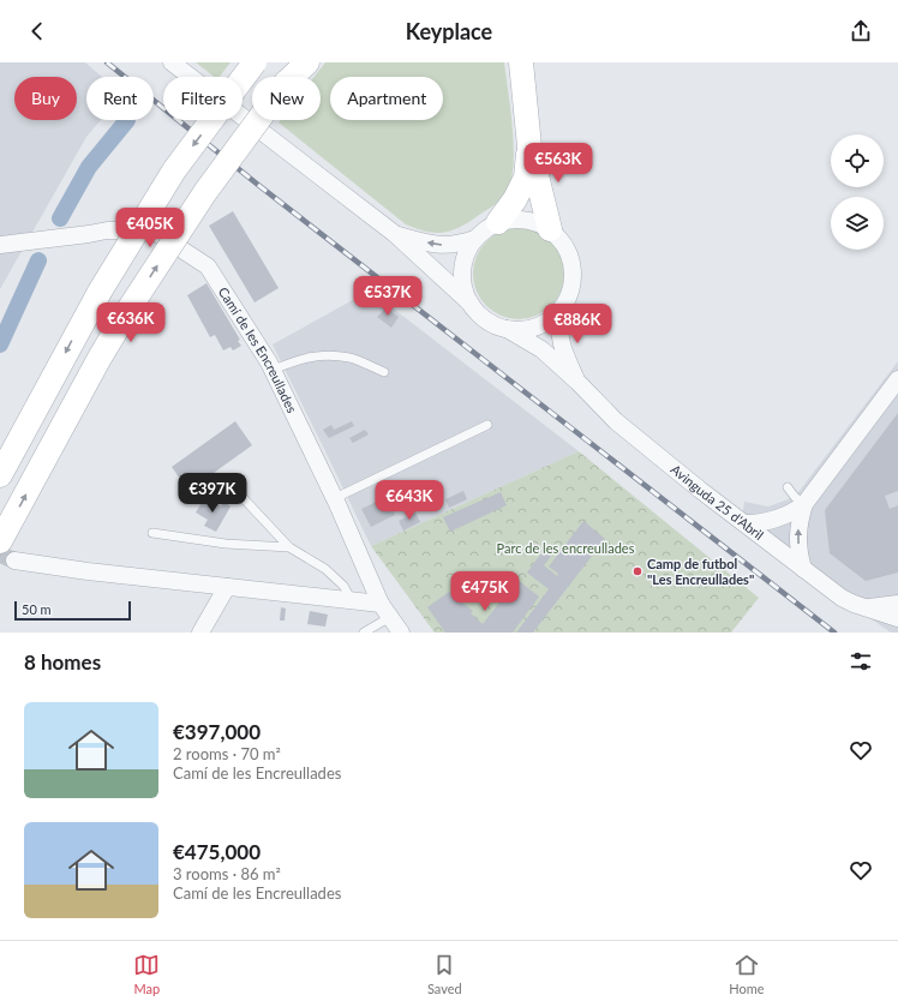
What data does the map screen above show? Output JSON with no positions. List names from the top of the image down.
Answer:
{
  "streets": {
    "street": ["Camí de les Encreullades", "Avinguda 25 d'Abril"]
  },
  "parks": ["Parc de les encreullades"],
  "places": ["Camp de futbol \"Les Encreullades\""],
  "scale_bar": "50 m",
  "page": {
    "header": "Keyplace",
    "chip": [
      "Buy",
      "Rent",
      "Filters",
      "New",
      "Apartment"
    ],
    "price": [
      "€563K",
      "€405K",
      "€537K",
      "€636K",
      "€886K",
      "€397K",
      "€643K",
      "€475K"
    ],
    "scale": "50 m",
    "heading": "8 homes",
    "list": [
      {
        "name": "€397,000",
        "note": "2 rooms · 70 m² · Camí de les Encreullades"
      },
      {
        "name": "€475,000",
        "note": "3 rooms · 86 m² · Camí de les Encreullades"
      }
    ],
    "tabs": ["Map", "Saved", "Home"]
  }
}
